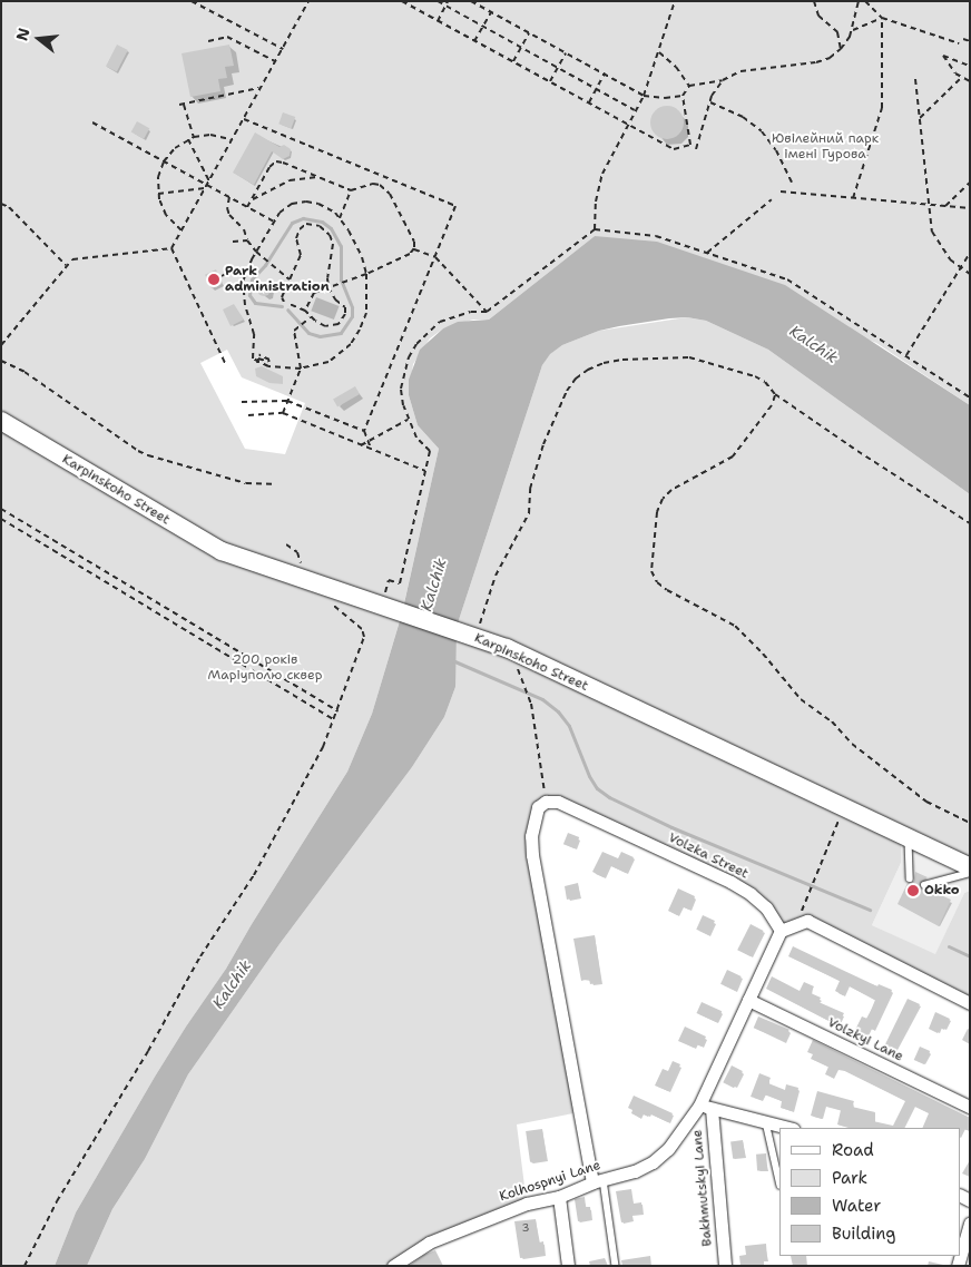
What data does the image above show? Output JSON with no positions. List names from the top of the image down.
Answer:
{
  "streets": {
    "street": [
      "Karpinskoho Street",
      "Volzka Street",
      "Volzkyi Lane",
      "Kolhospnyi Lane",
      "Bakhmutskyi Lane"
    ]
  },
  "crossings": [
    ["Volzka Street", "Kolhospnyi Lane"],
    ["Volzkyi Lane", "Kolhospnyi Lane"],
    ["Kolhospnyi Lane", "Bakhmutskyi Lane"]
  ],
  "water": ["Kalchik"],
  "parks": ["Ювілейний парк імені Гурова", "200 років Маріуполю сквер"],
  "places": ["Park administration", "Okko"],
  "house_numbers": ["3"],
  "legend": [
    "Road",
    "Park",
    "Water",
    "Building"
  ],
  "north": "left"
}
